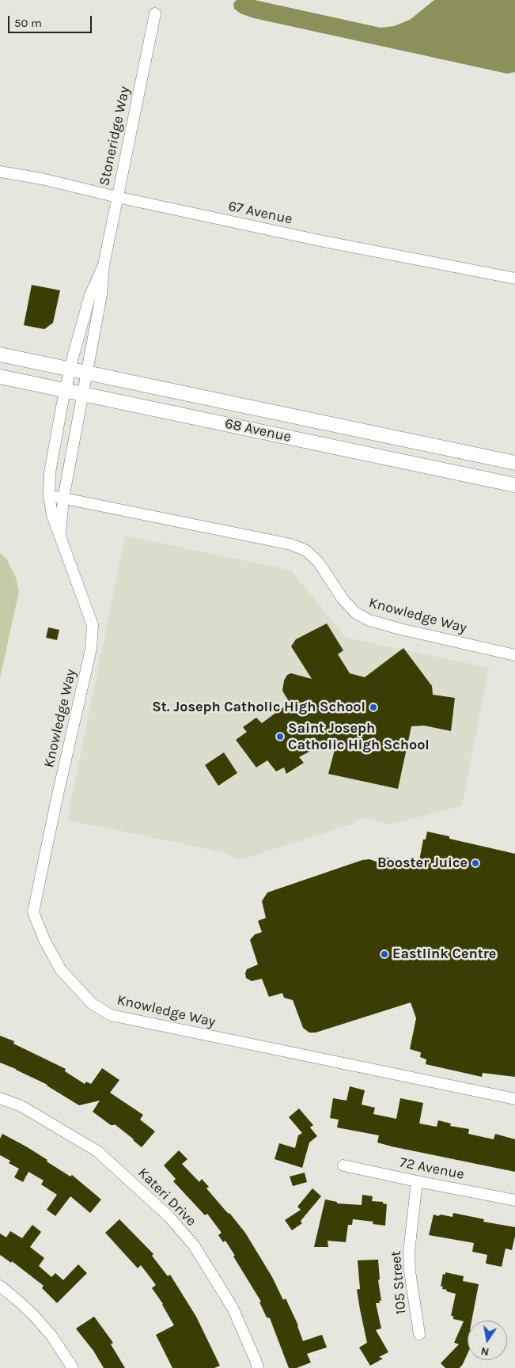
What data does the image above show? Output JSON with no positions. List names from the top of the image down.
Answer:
{
  "streets": {
    "main road": ["68 Avenue"],
    "street": [
      "Stoneridge Way",
      "67 Avenue",
      "Knowledge Way",
      "72 Avenue",
      "Kateri Drive",
      "105 Street"
    ]
  },
  "crossings": [
    ["Stoneridge Way", "67 Avenue"],
    ["Stoneridge Way", "68 Avenue"],
    ["Stoneridge Way", "Knowledge Way"],
    ["68 Avenue", "Knowledge Way"],
    ["72 Avenue", "105 Street"]
  ],
  "places": [
    "St. Joseph Catholic High School",
    "Saint Joseph Catholic High School",
    "Booster Juice",
    "Eastlink Centre"
  ],
  "scale_bar": "50 m",
  "north": "bottom"
}
